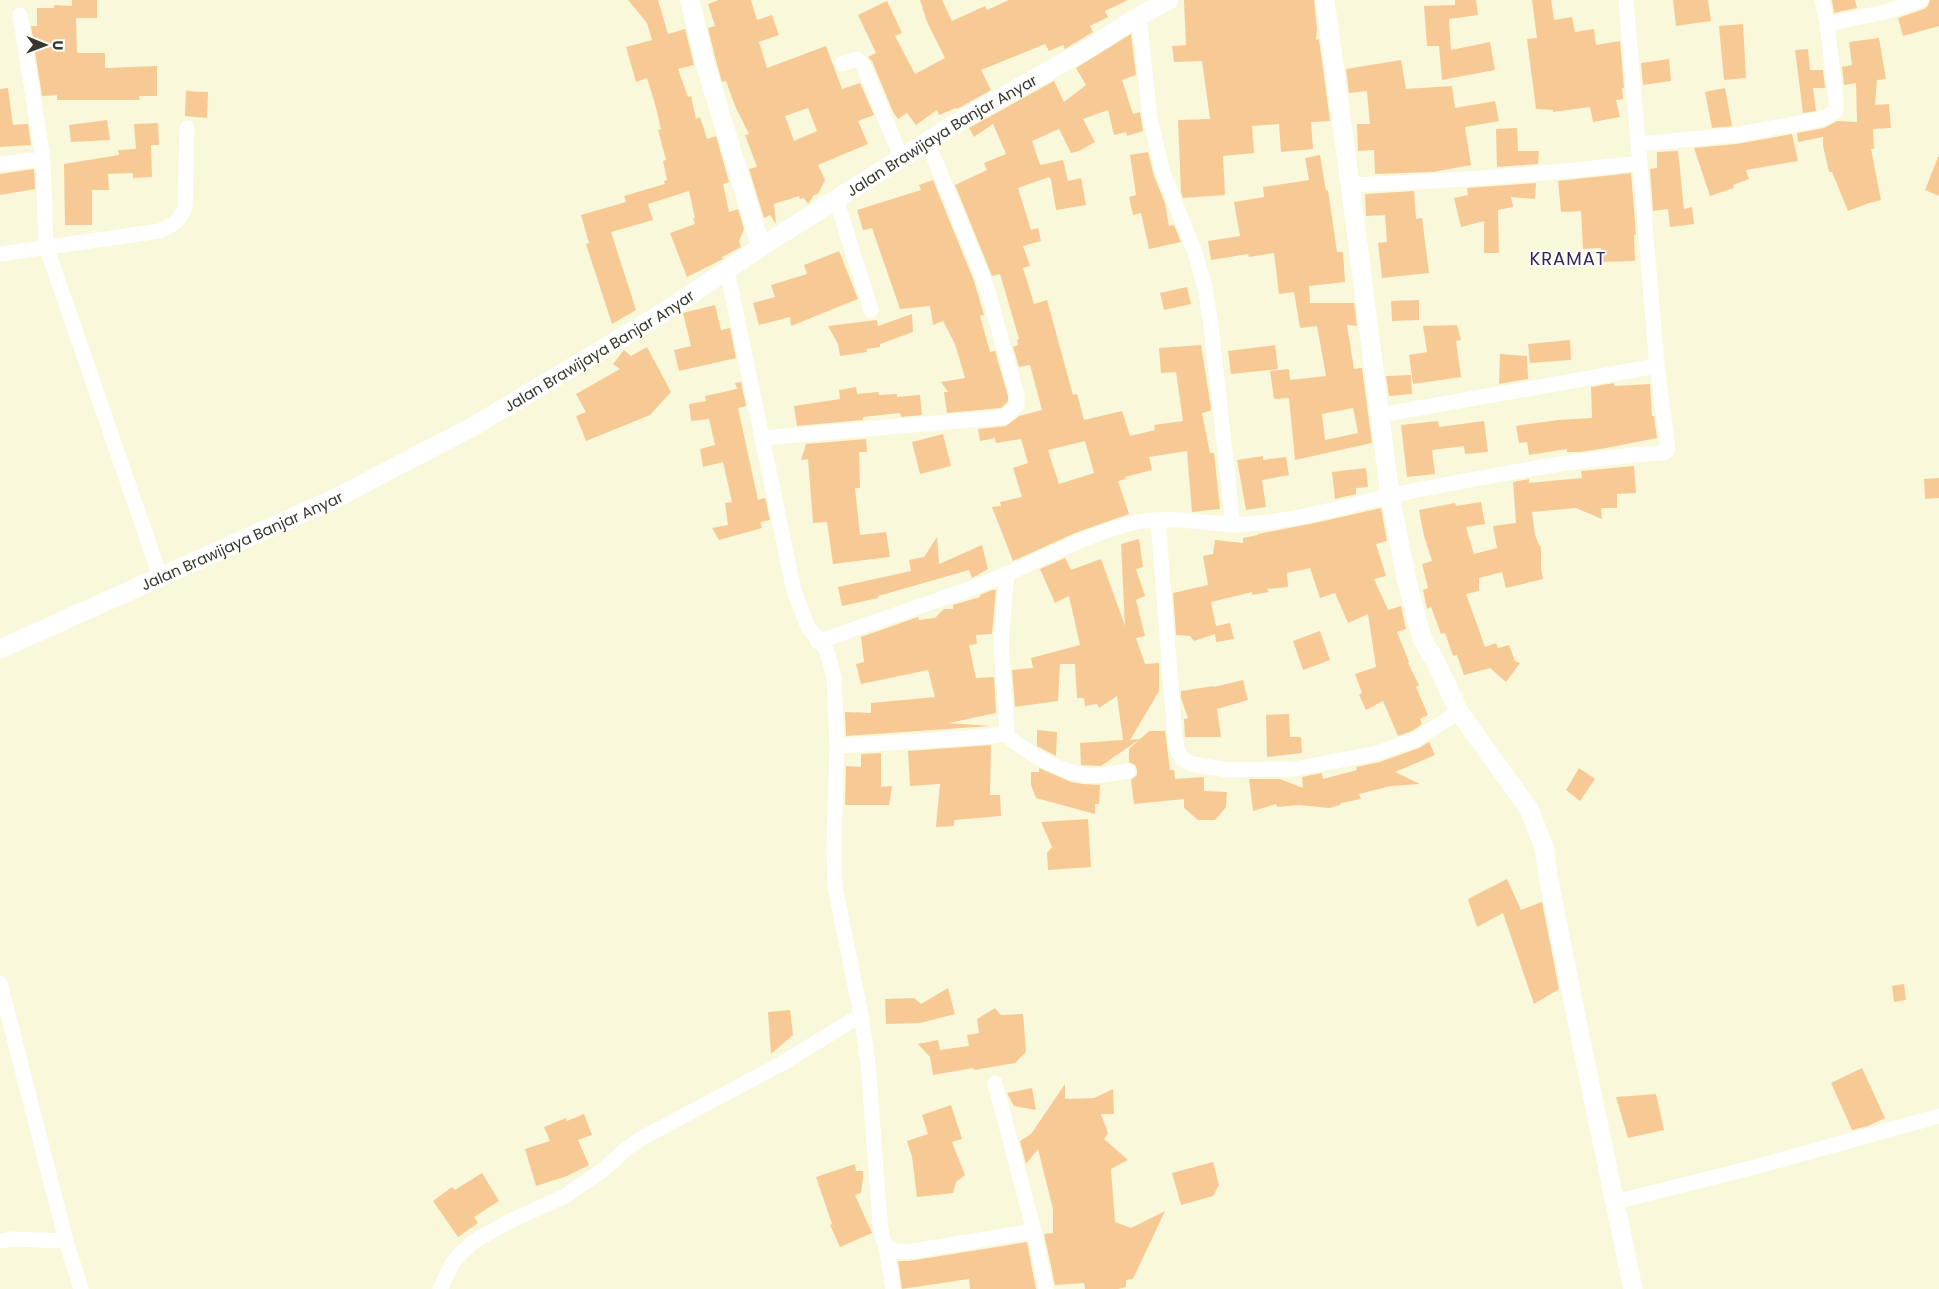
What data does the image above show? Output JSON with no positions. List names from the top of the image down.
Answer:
{
  "streets": {
    "street": ["Jalan Brawijaya Banjar Anyar"]
  },
  "districts": ["KRAMAT"],
  "north": "right"
}
